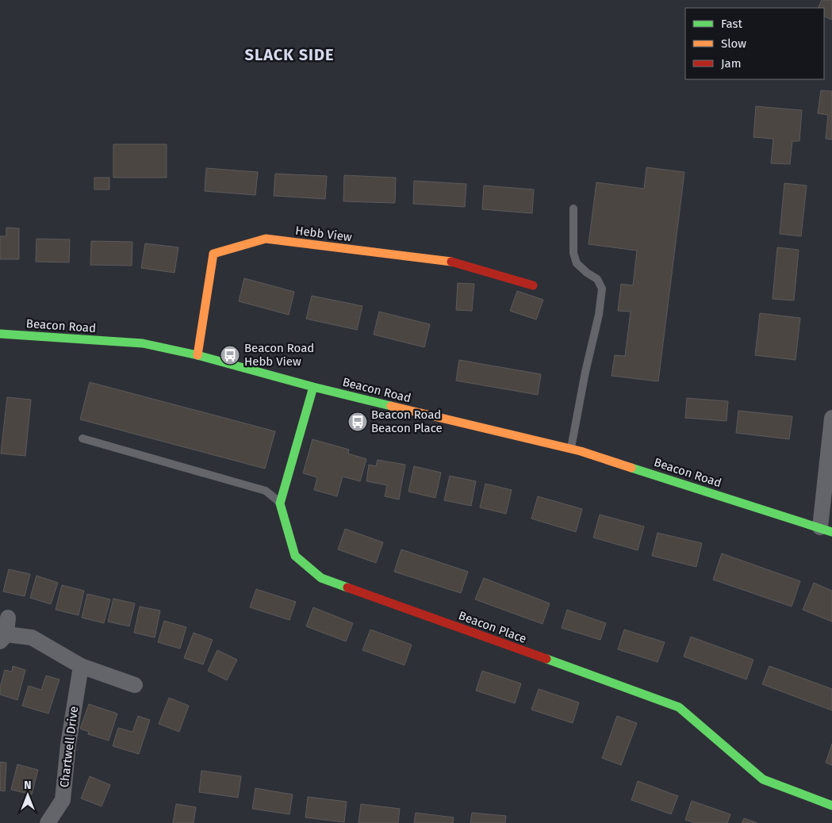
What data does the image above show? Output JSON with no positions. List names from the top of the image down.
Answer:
{
  "streets": {
    "street": [
      "Hebb View",
      "Beacon Road",
      "Beacon Place",
      "Chartwell Drive"
    ]
  },
  "crossings": [
    ["Hebb View", "Beacon Road"]
  ],
  "districts": ["SLACK SIDE"],
  "places": {
    "bus stop": ["Beacon Road Hebb View", "Beacon Road Beacon Place"]
  },
  "legend": ["Fast", "Slow", "Jam"],
  "north": "top"
}
